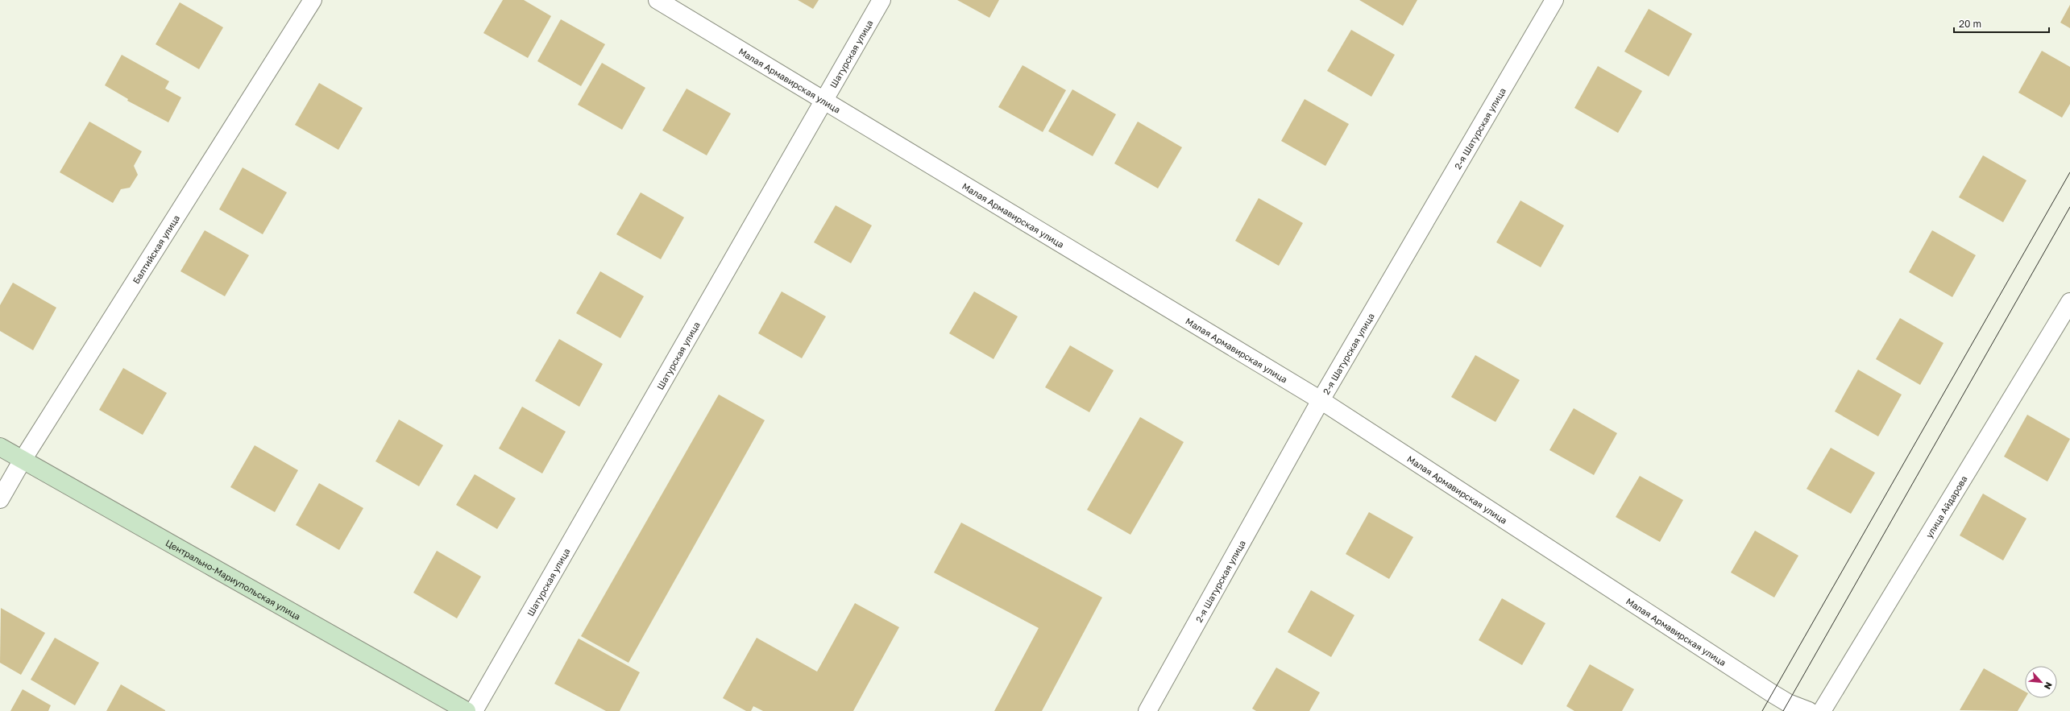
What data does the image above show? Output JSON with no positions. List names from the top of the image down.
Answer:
{
  "streets": {
    "street": [
      "Шатурская улица",
      "Малая Армавирская улица",
      "2-я Шатурская улица",
      "Балтийская улица",
      "улица Айдарова",
      "Центрально-Мариупольская улица"
    ]
  },
  "crossings": [
    ["Шатурская улица", "Малая Армавирская улица"],
    ["Малая Армавирская улица", "2-я Шатурская улица"],
    ["Балтийская улица", "Центрально-Мариупольская улица"]
  ],
  "scale_bar": "20 m",
  "north": "bottom right"
}
